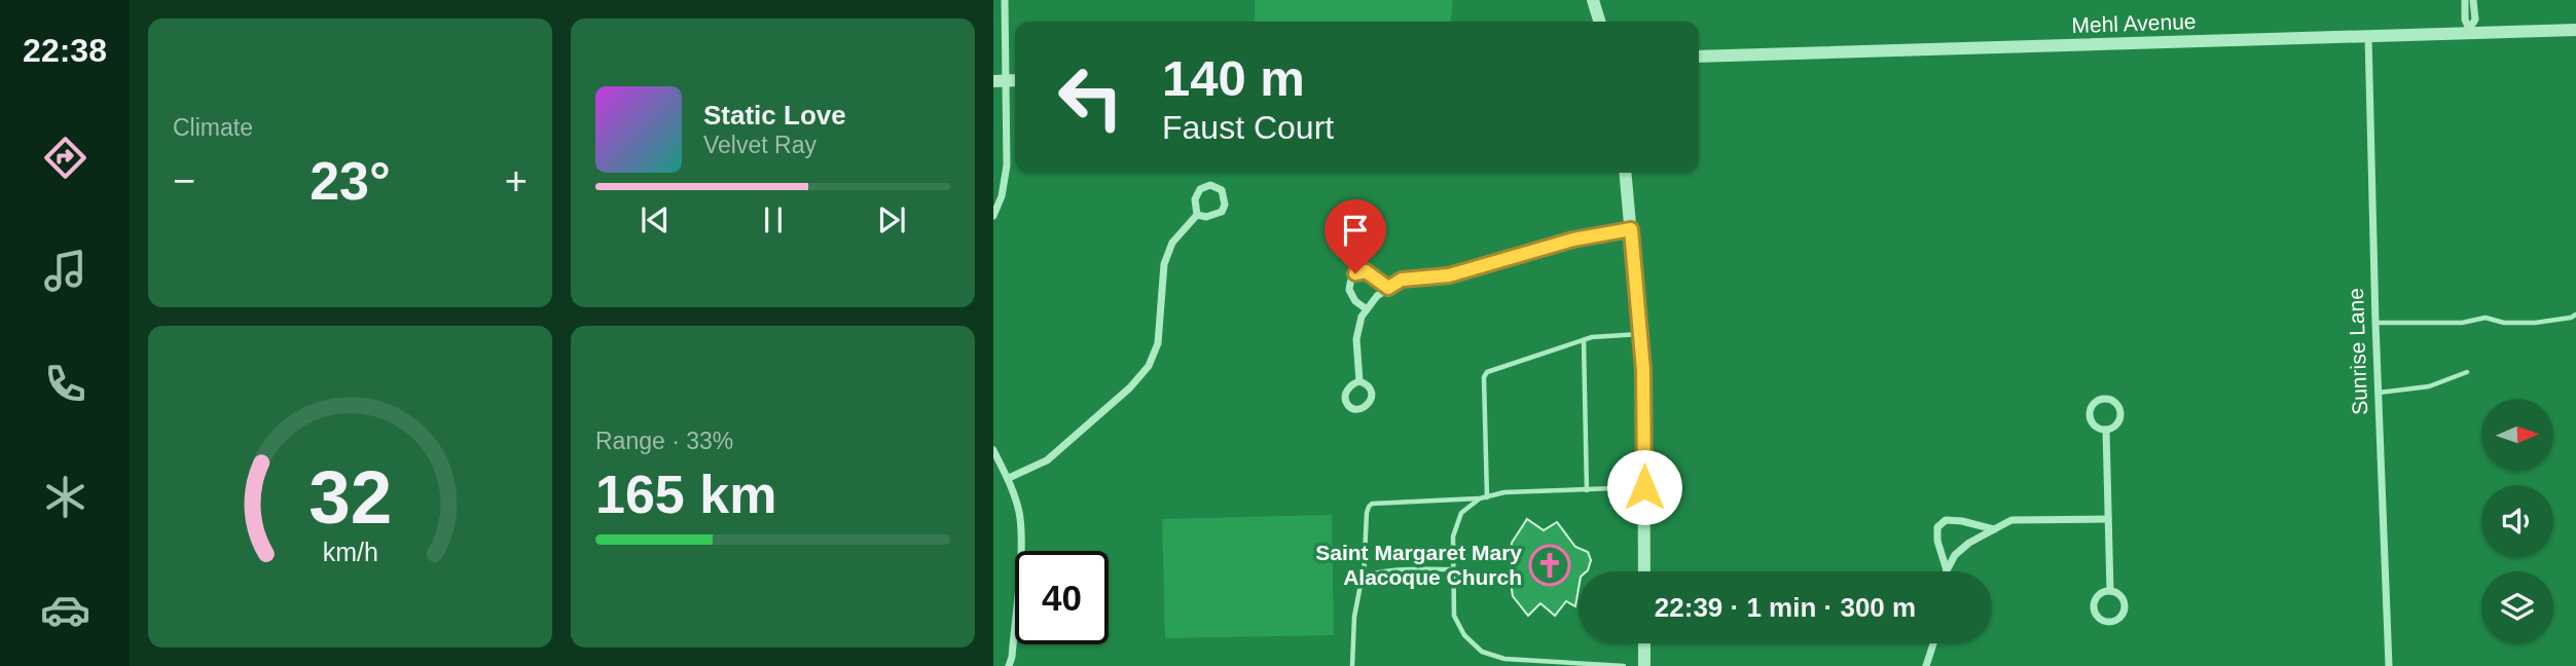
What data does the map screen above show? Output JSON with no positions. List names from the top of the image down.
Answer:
{
  "streets": {
    "street": ["Mehl Avenue", "Sunrise Lane"]
  },
  "crossings": [
    ["Mehl Avenue", "Sunrise Lane"]
  ],
  "places": {
    "church": ["Saint Margaret Mary Alacoque Church"]
  },
  "north": "right",
  "page": {
    "tabs": "22:38",
    "tile": [
      "Climate",
      ["Range · 33%", "165 km"]
    ],
    "turn": ["140 m", "Faust Court"],
    "song": ["Static Love", "Velvet Ray"],
    "heat": ["−", "23°", "+"],
    "limit": "40",
    "trip": "22:39 · 1 min · 300 m",
    "gauge": ["32", "km/h"]
  }
}
